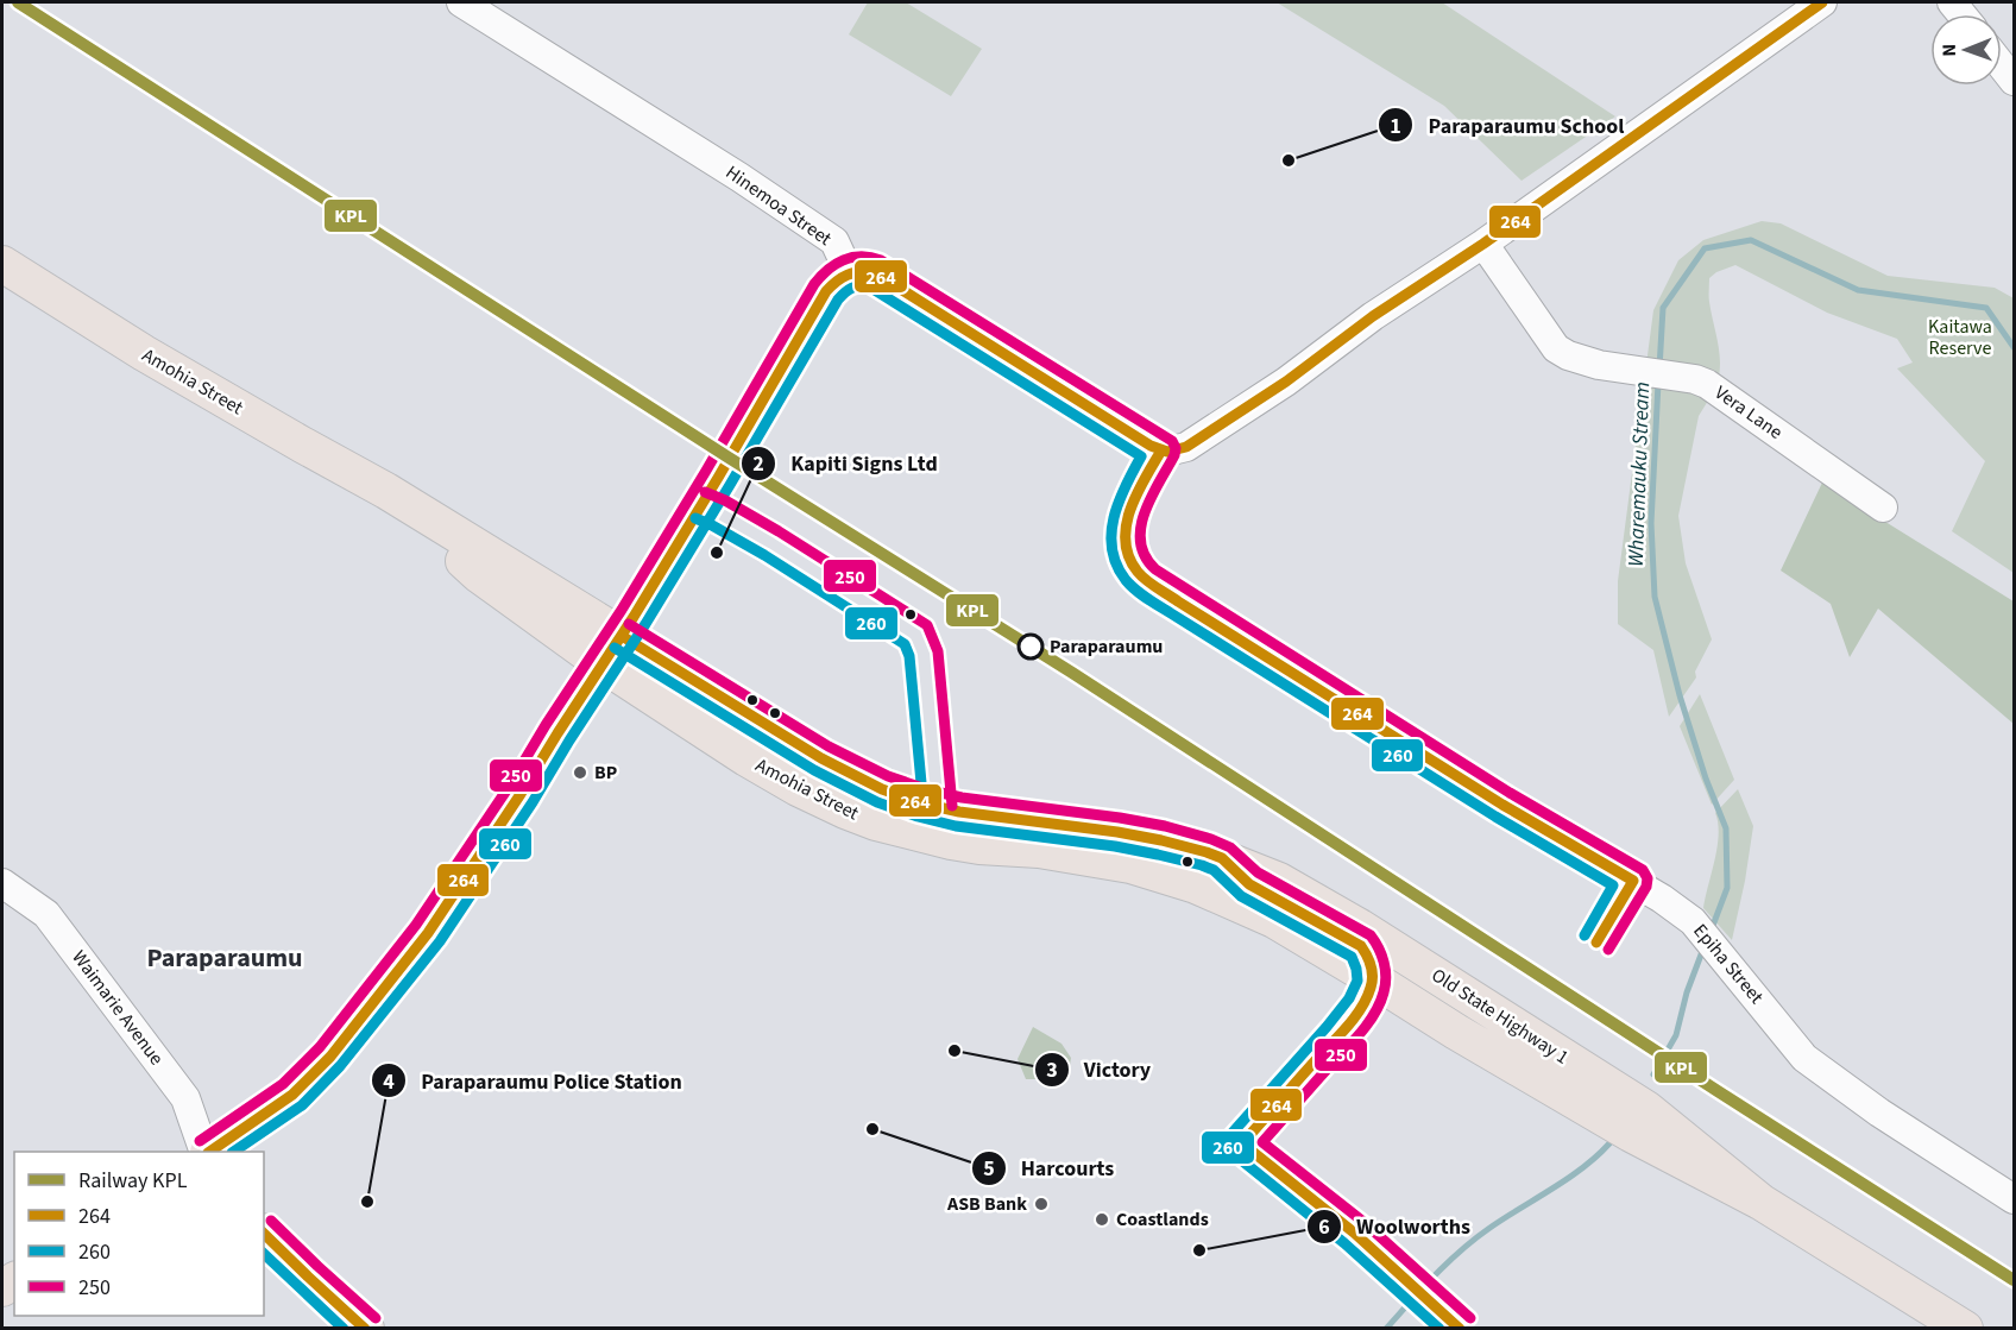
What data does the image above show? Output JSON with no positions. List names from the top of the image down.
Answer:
{
  "streets": {
    "main road": ["Amohia Street", "Old State Highway 1"],
    "street": [
      "Hinemoa Street",
      "Vera Lane",
      "Epiha Street",
      "Waimarie Avenue"
    ]
  },
  "crossings": [
    ["Amohia Street", "Old State Highway 1"]
  ],
  "districts": ["Paraparaumu"],
  "water": ["Wharemauku Stream"],
  "parks": ["Kaitawa Reserve"],
  "places": [
    "Paraparaumu School",
    "Kapiti Signs Ltd",
    "Paraparaumu",
    "BP",
    "Victory",
    "Harcourts",
    "Paraparaumu Police Station",
    "ASB Bank",
    "Coastlands",
    "Woolworths"
  ],
  "lines": [
    "rail line KPL",
    "transit line 264",
    "transit line 250",
    "transit line 260"
  ],
  "legend": [
    "Railway KPL",
    "264",
    "260",
    "250"
  ],
  "north": "left"
}
